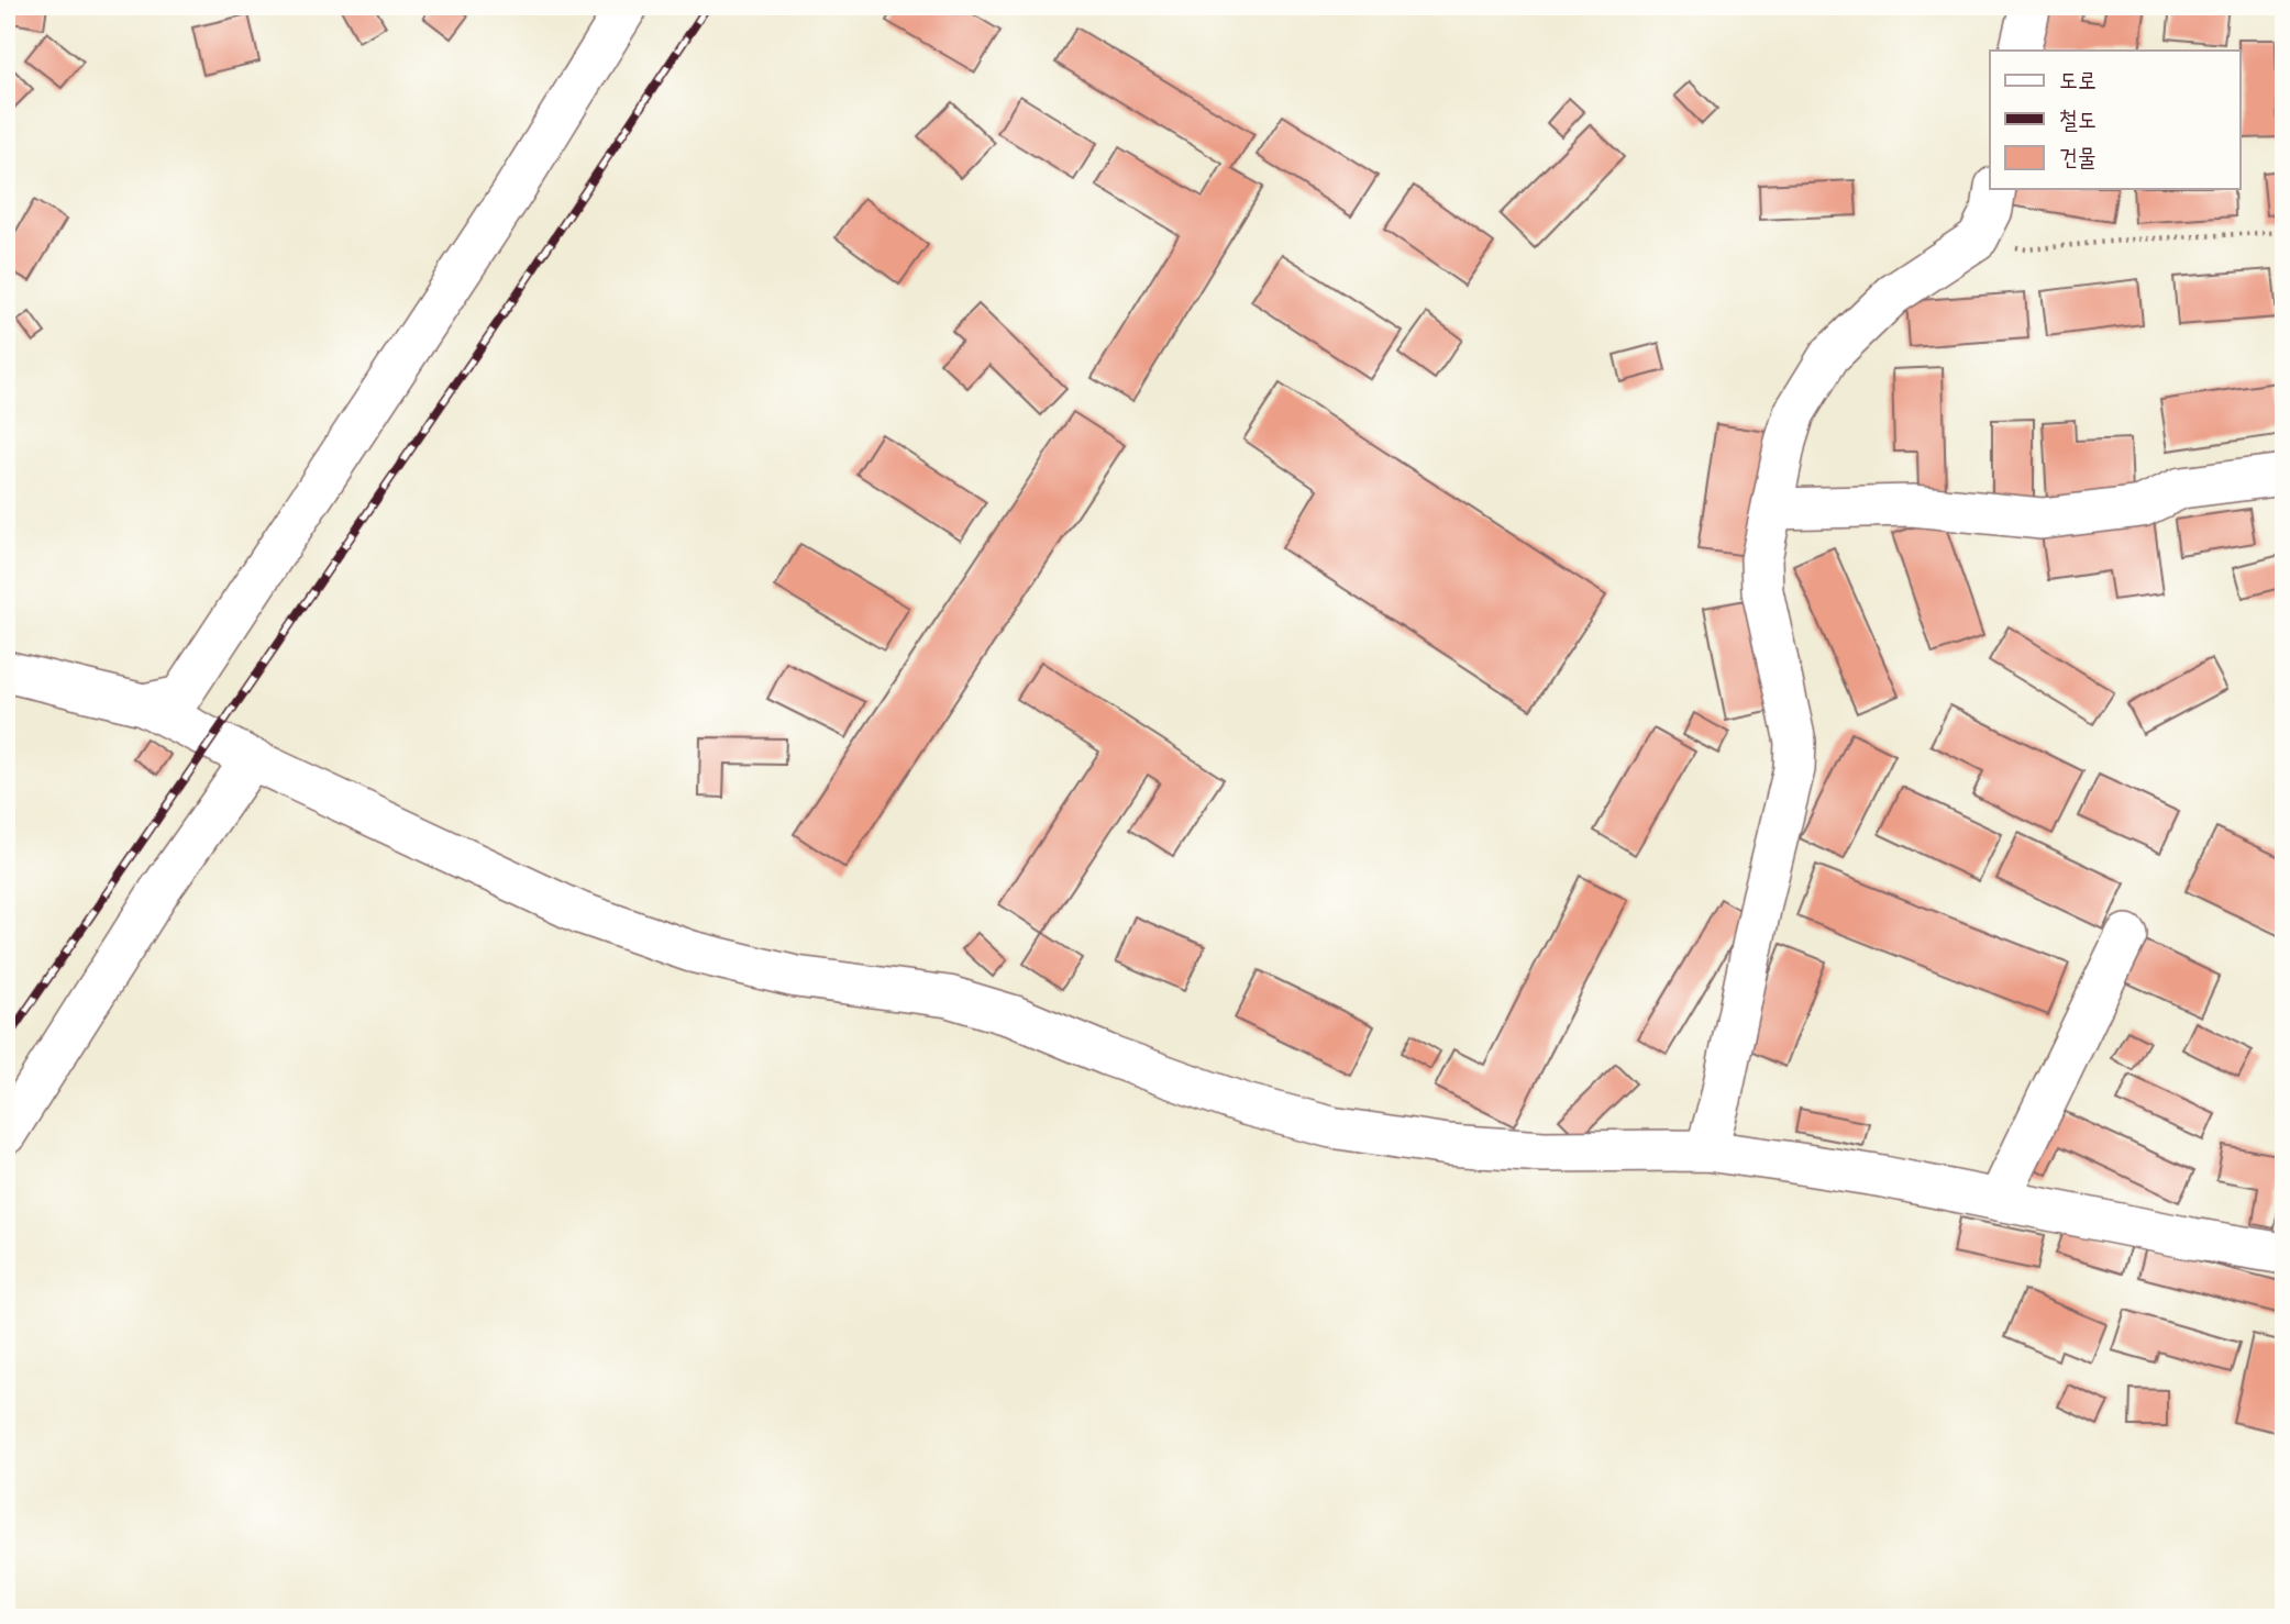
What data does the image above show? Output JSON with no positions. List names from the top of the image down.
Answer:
{
  "legend": ["도로", "철도", "건물"]
}
